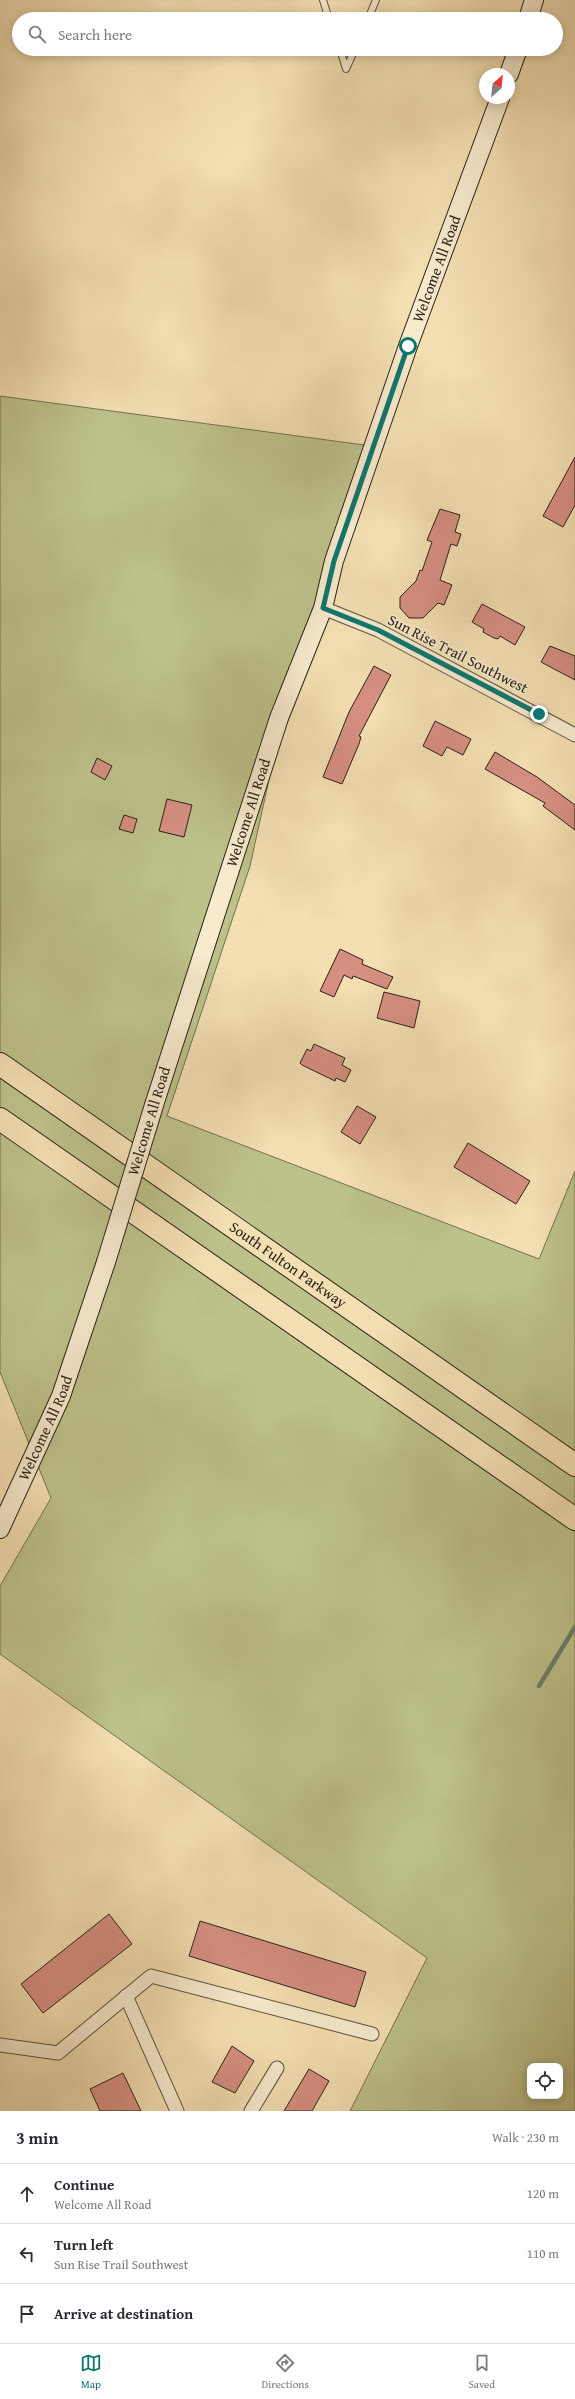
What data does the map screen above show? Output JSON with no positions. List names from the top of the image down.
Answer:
{
  "streets": {
    "highway": ["South Fulton Parkway"],
    "street": ["Welcome All Road", "Sun Rise Trail Southwest"]
  },
  "crossings": [
    ["Welcome All Road", "Sun Rise Trail Southwest"]
  ],
  "north": "top right",
  "page": {
    "search": "Search here",
    "heading": ["3 min", "Walk · 230 m"],
    "list": [
      ["Continue", "Welcome All Road", "120 m"],
      ["Turn left", "Sun Rise Trail Southwest", "110 m"],
      "Arrive at destination"
    ],
    "nav": ["Map", "Directions", "Saved"]
  }
}
